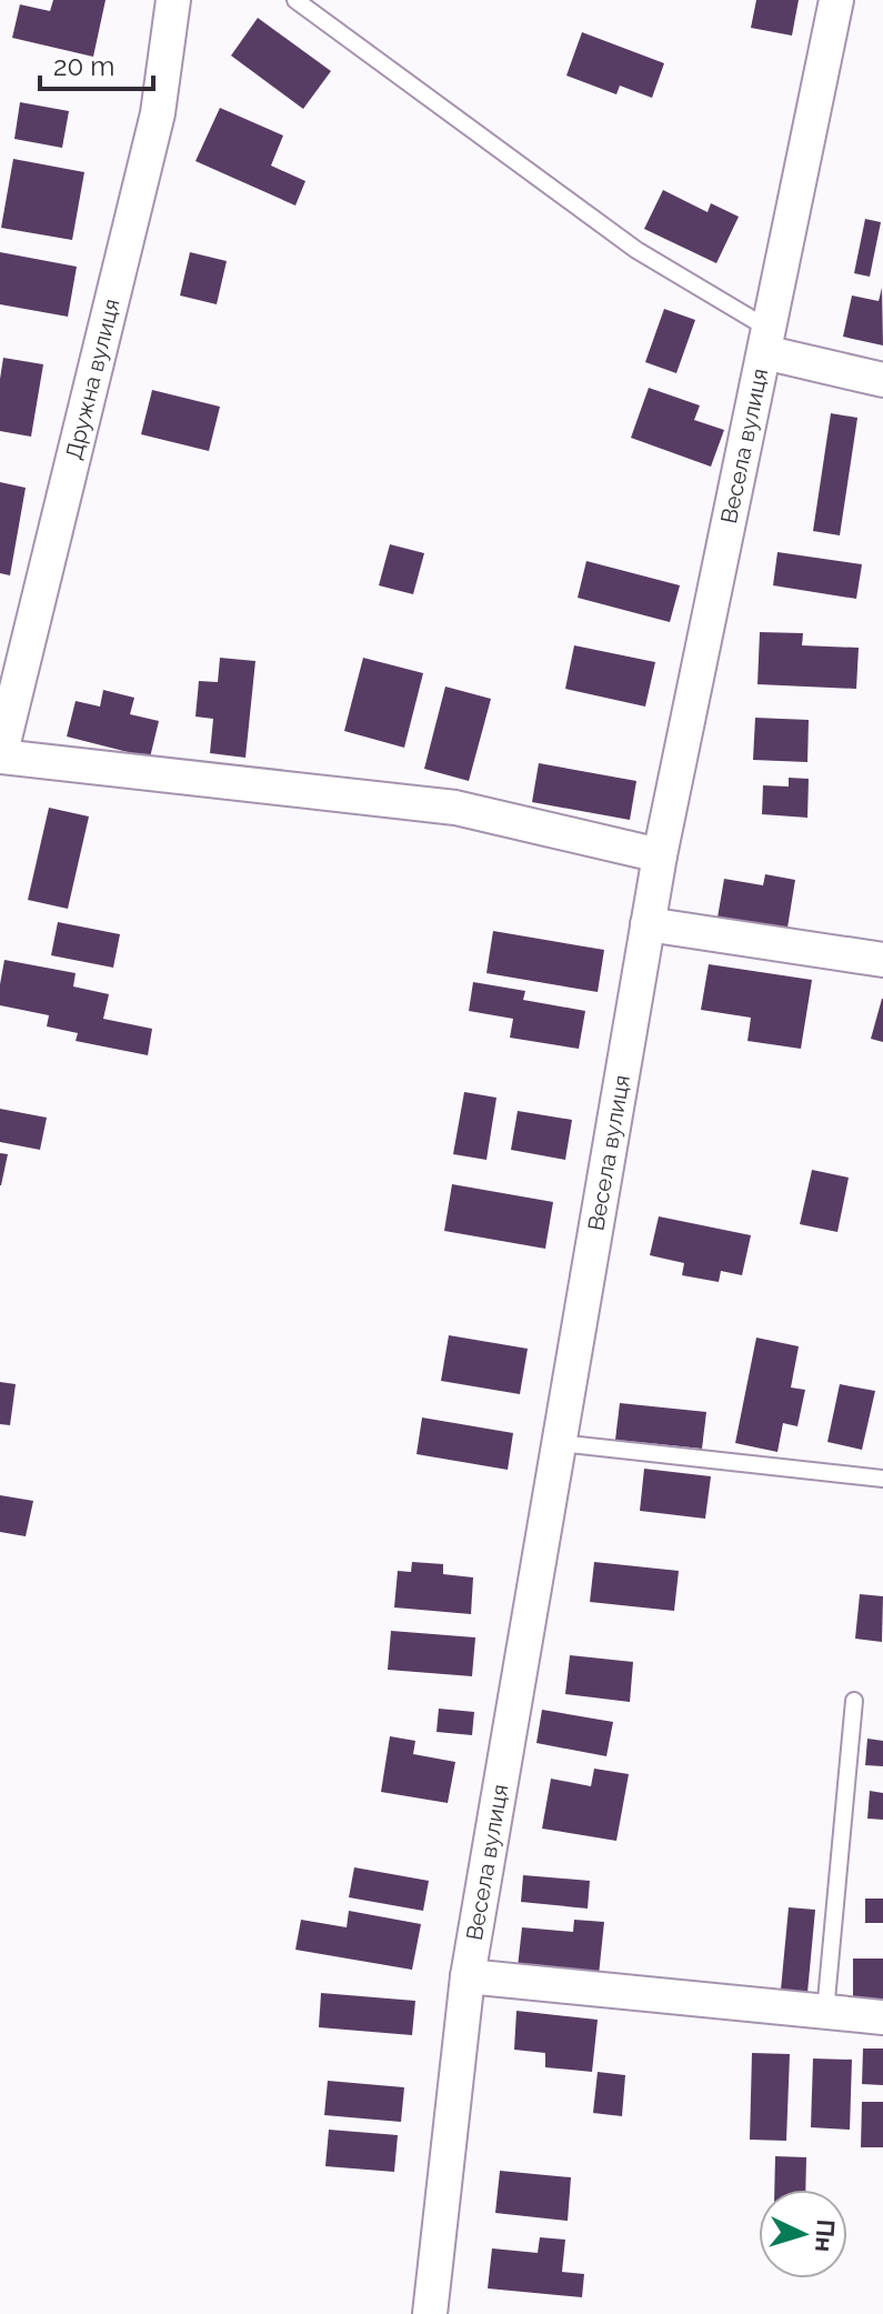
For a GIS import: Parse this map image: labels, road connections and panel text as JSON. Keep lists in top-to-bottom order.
{
  "streets": {
    "street": ["Дружна вулиця", "Весела вулиця"]
  },
  "scale_bar": "20 m",
  "north": "right"
}
